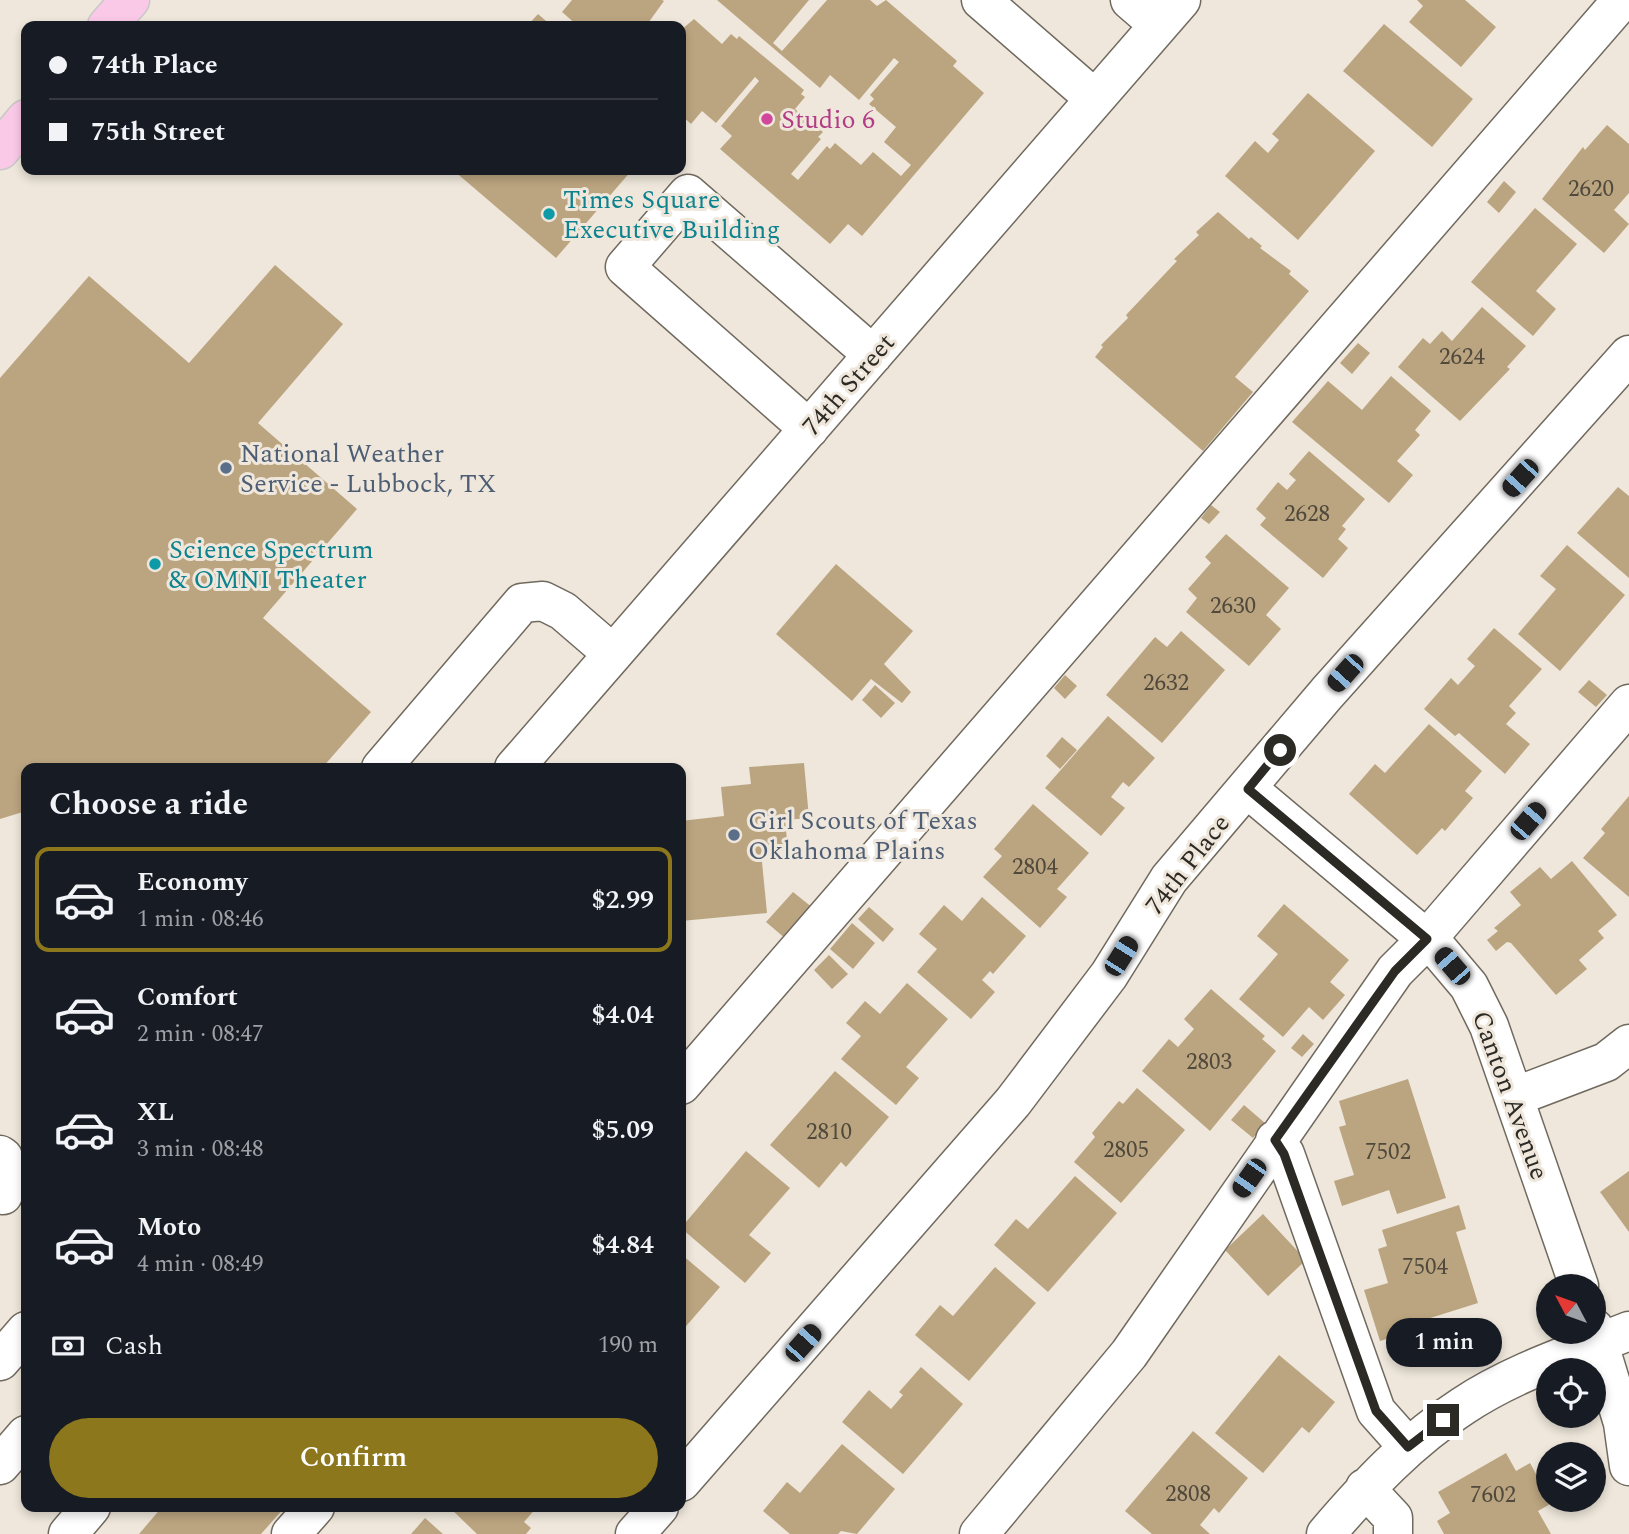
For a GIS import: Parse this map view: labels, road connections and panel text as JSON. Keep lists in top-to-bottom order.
{
  "streets": {
    "street": ["74th Street", "74th Place", "Canton Avenue"]
  },
  "crossings": [
    ["74th Place", "Canton Avenue"]
  ],
  "places": [
    "Studio 6",
    "Times Square Executive Building",
    "National Weather Service - Lubbock, TX",
    "Science Spectrum & OMNI Theater",
    "Girl Scouts of Texas Oklahoma Plains"
  ],
  "house_numbers": [
    "2620",
    "2624",
    "2628",
    "2630",
    "2632",
    "2804",
    "2803",
    "2810",
    "2805",
    "7502",
    "7504",
    "2808",
    "7602"
  ],
  "north": "top left",
  "page": {
    "banner": ["74th Place", "75th Street"],
    "heading": "Choose a ride",
    "list": [
      {
        "name": "Economy",
        "note": "1 min · 08:46",
        "value": "$2.99"
      },
      {
        "name": "Comfort",
        "note": "2 min · 08:47",
        "value": "$4.04"
      },
      {
        "name": "XL",
        "note": "3 min · 08:48",
        "value": "$5.09"
      },
      {
        "name": "Moto",
        "note": "4 min · 08:49",
        "value": "$4.84"
      }
    ],
    "pay": ["Cash", "190 m"],
    "bubble": "1 min",
    "buttons": "Confirm"
  }
}
